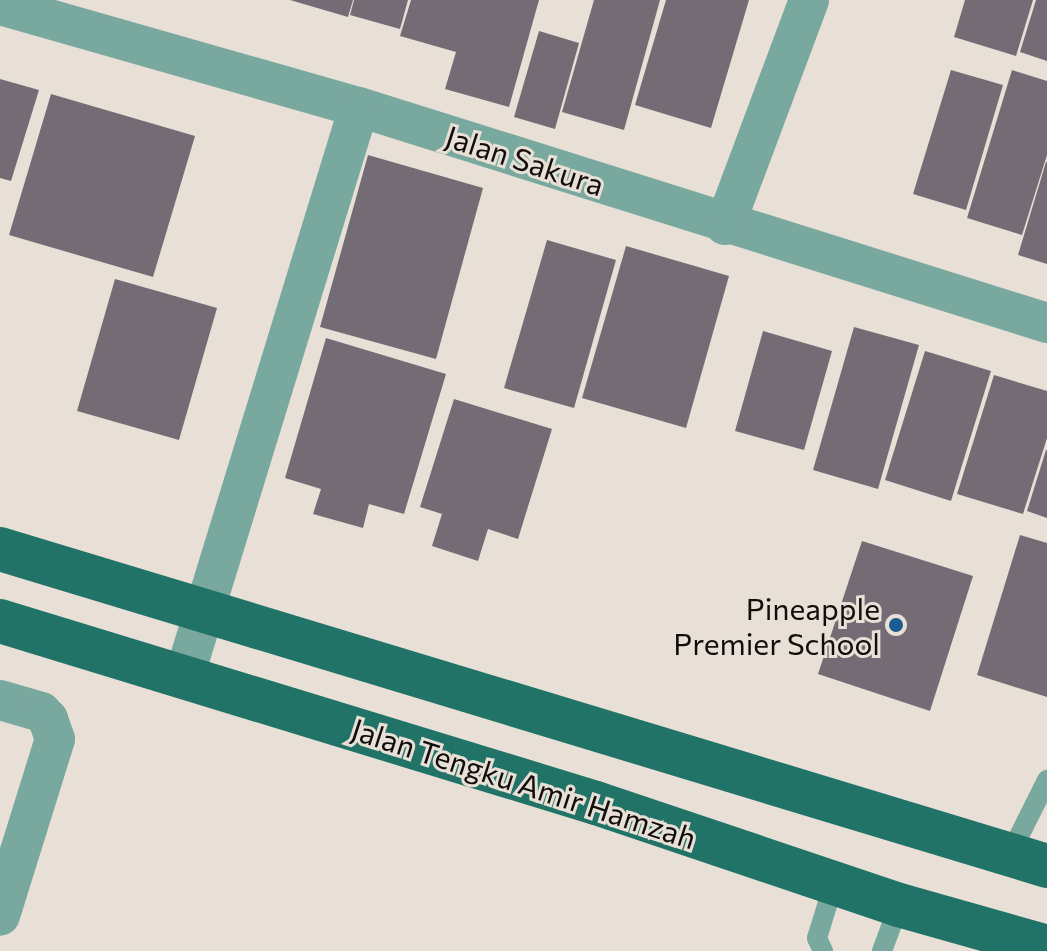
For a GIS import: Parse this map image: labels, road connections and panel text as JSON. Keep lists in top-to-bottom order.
{
  "streets": {
    "main road": ["Jalan Tengku Amir Hamzah"],
    "street": ["Jalan Sakura"]
  },
  "places": ["Pineapple Premier School"]
}
